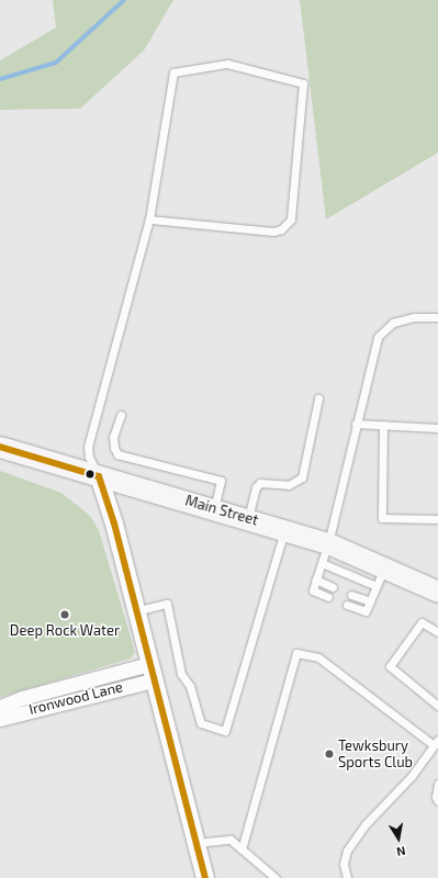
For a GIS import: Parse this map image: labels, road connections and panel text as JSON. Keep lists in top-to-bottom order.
{
  "streets": {
    "main road": ["Main Street"],
    "street": ["Ironwood Lane"]
  },
  "places": ["Deep Rock Water", "Tewksbury Sports Club"],
  "north": "bottom"
}
